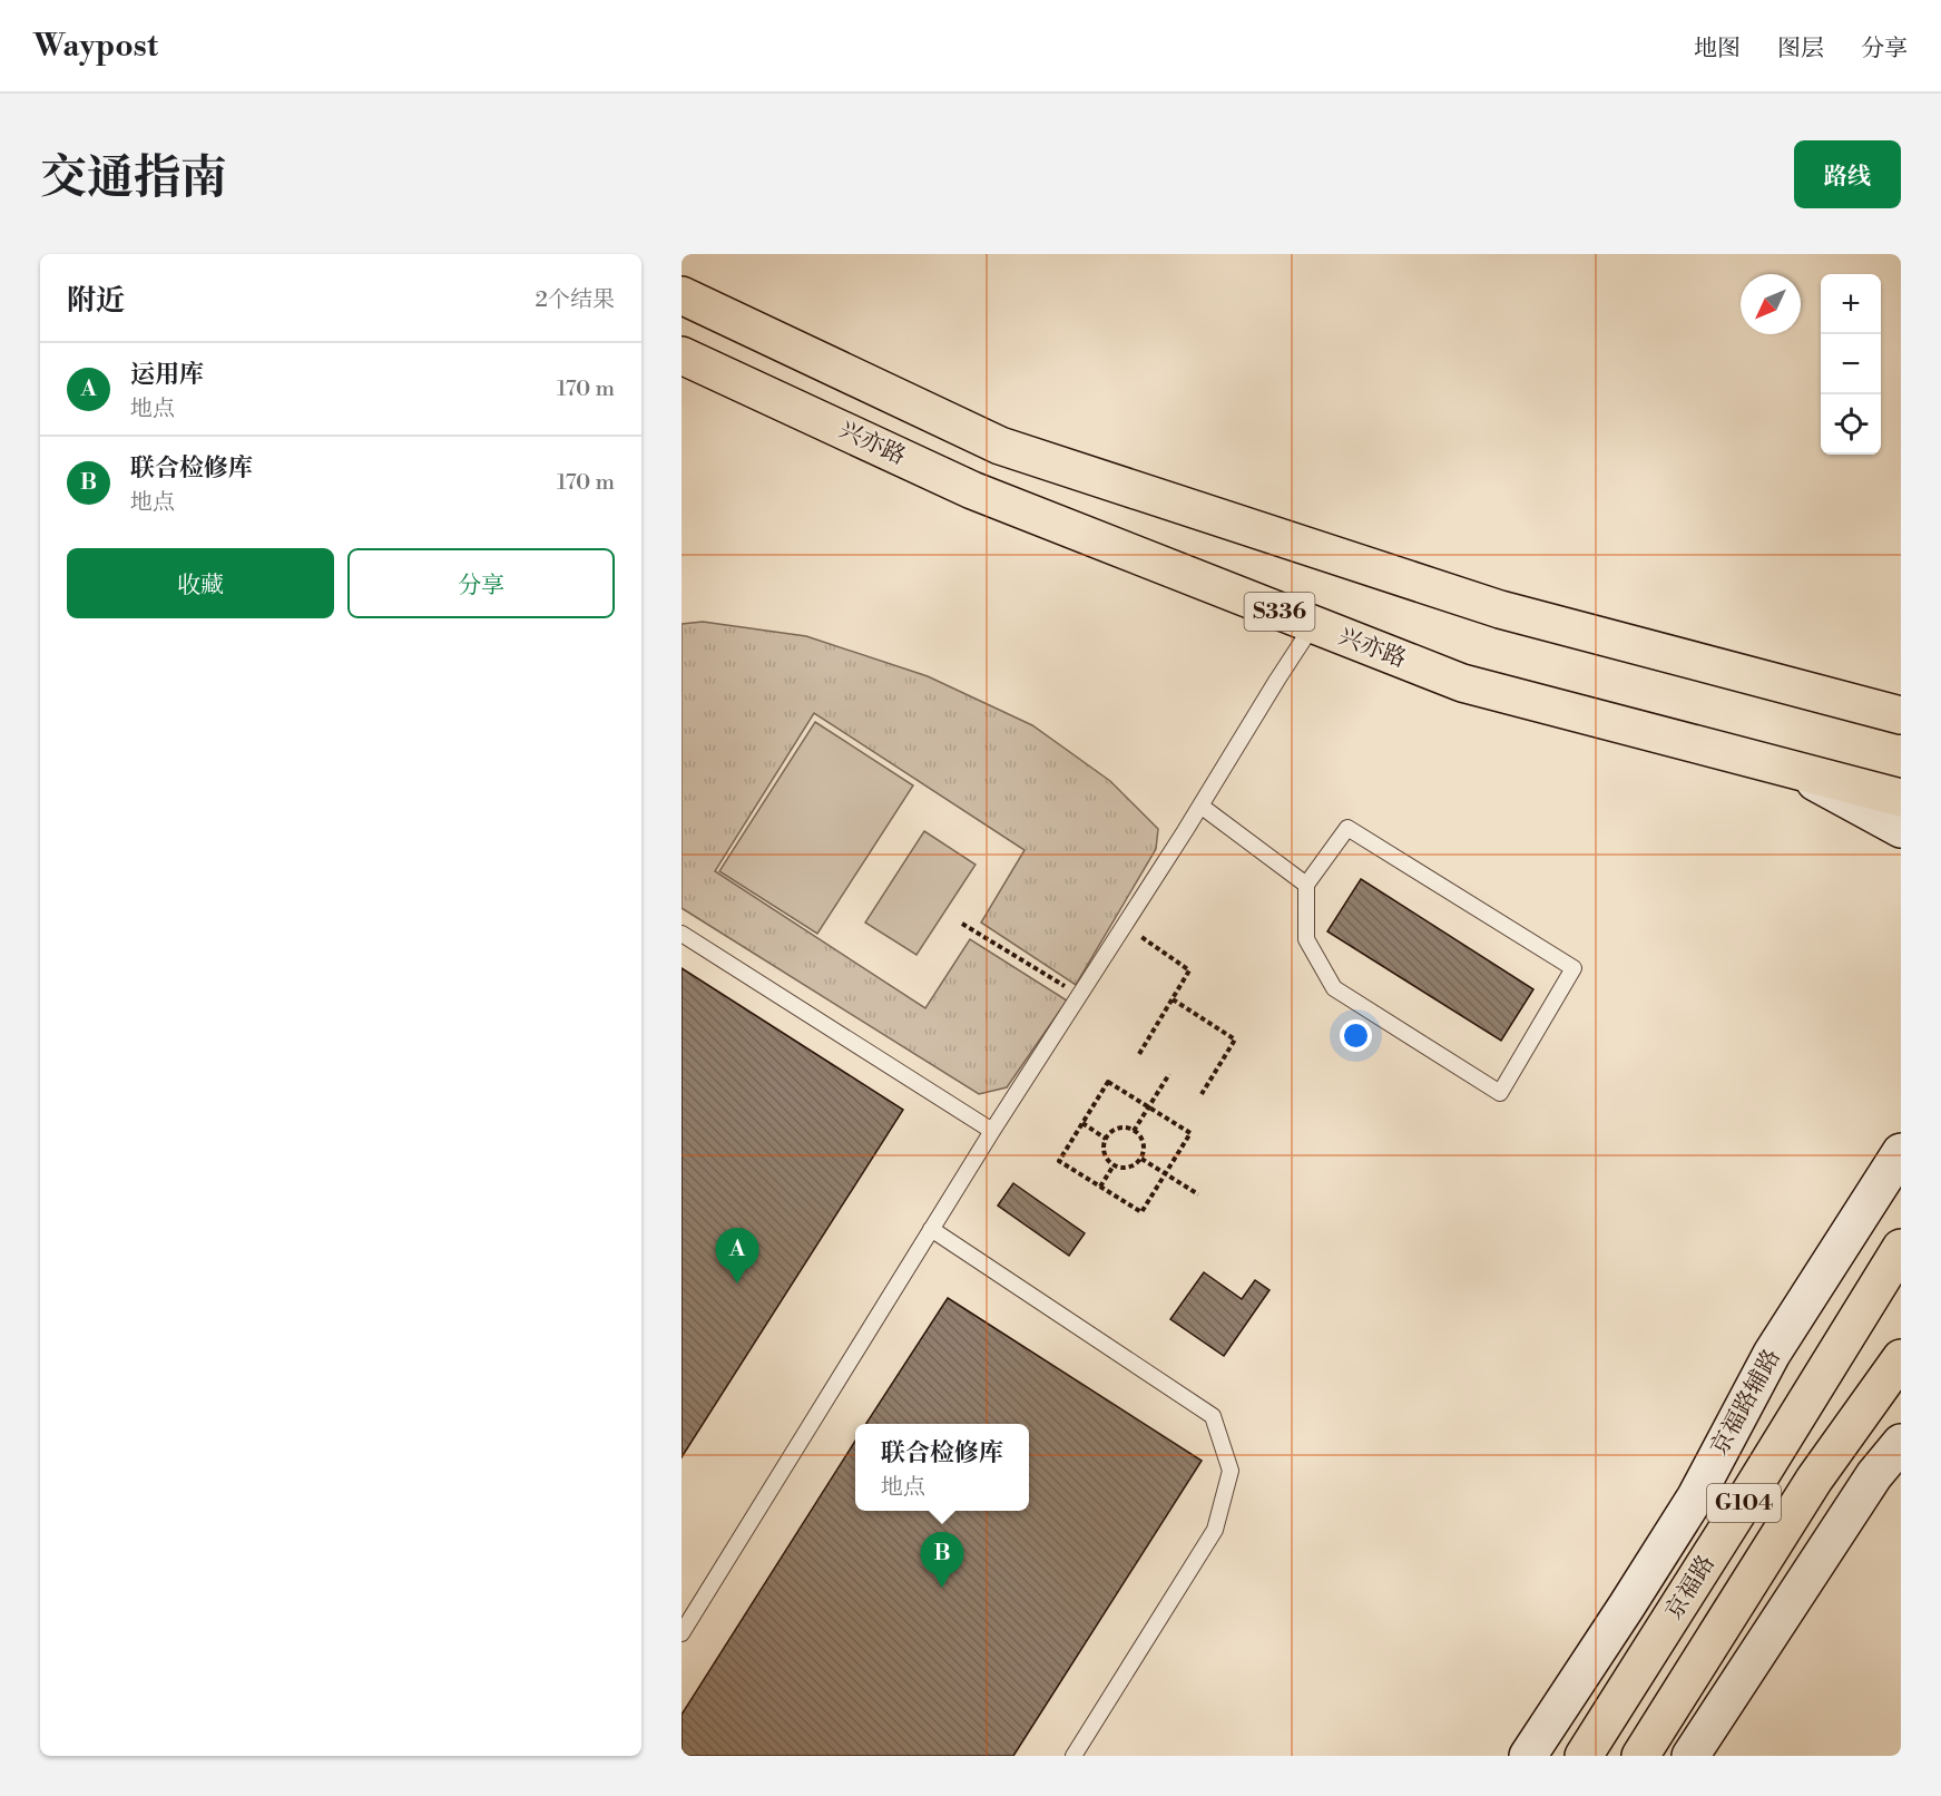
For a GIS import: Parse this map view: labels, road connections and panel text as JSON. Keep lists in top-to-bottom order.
{
  "streets": {
    "main road": [
      "兴亦路",
      "S336",
      "G104",
      "京福路"
    ],
    "street": ["京福路辅路"]
  },
  "north": "bottom left",
  "page": {
    "header": "Waypost",
    "nav": ["地图", "图层", "分享"],
    "title": "交通指南",
    "buttons": [
      "路线",
      ["收藏", "分享"]
    ],
    "heading": ["附近", "2个结果"],
    "map_buttons": ["+", "−"],
    "list": [
      {
        "mark": "A",
        "name": "运用库",
        "note": "地点",
        "value": "170 m"
      },
      {
        "mark": "B",
        "name": "联合检修库",
        "note": "地点",
        "value": "170 m"
      }
    ],
    "pins": ["A", "B"],
    "popup": ["联合检修库", "地点"]
  }
}
